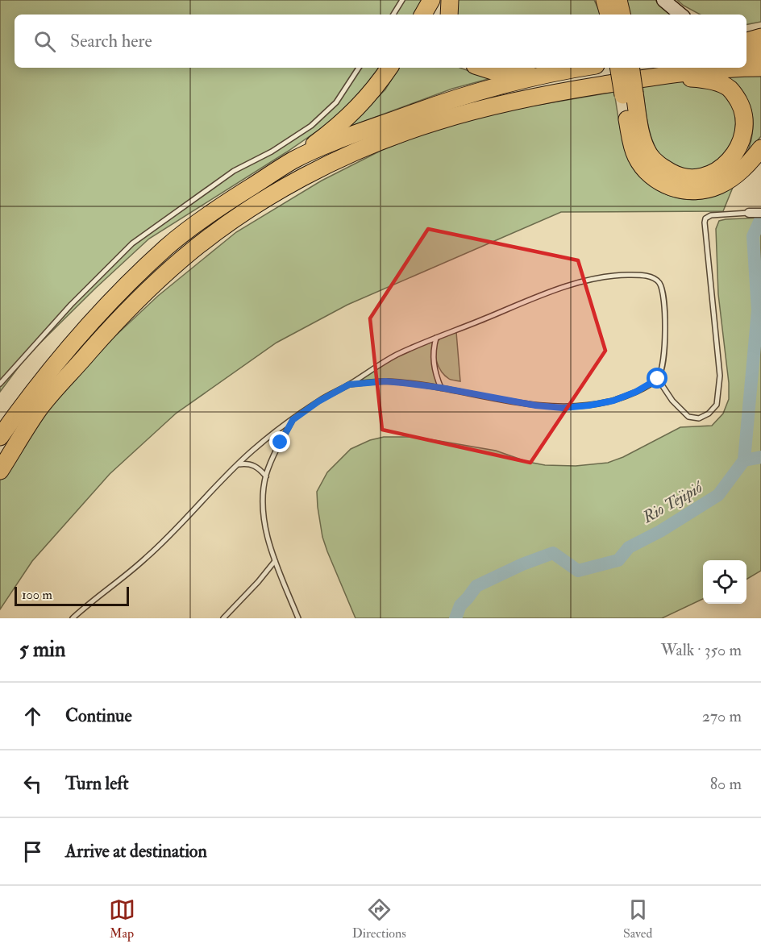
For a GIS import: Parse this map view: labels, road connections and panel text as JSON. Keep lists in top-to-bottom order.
{
  "water": ["Rio Tejipió"],
  "scale_bar": "100 m",
  "page": {
    "search": "Search here",
    "scale": "100 m",
    "heading": ["5 min", "Walk · 350 m"],
    "list": [
      ["Continue", "270 m"],
      ["Turn left", "80 m"],
      "Arrive at destination"
    ],
    "nav": ["Map", "Directions", "Saved"]
  }
}
